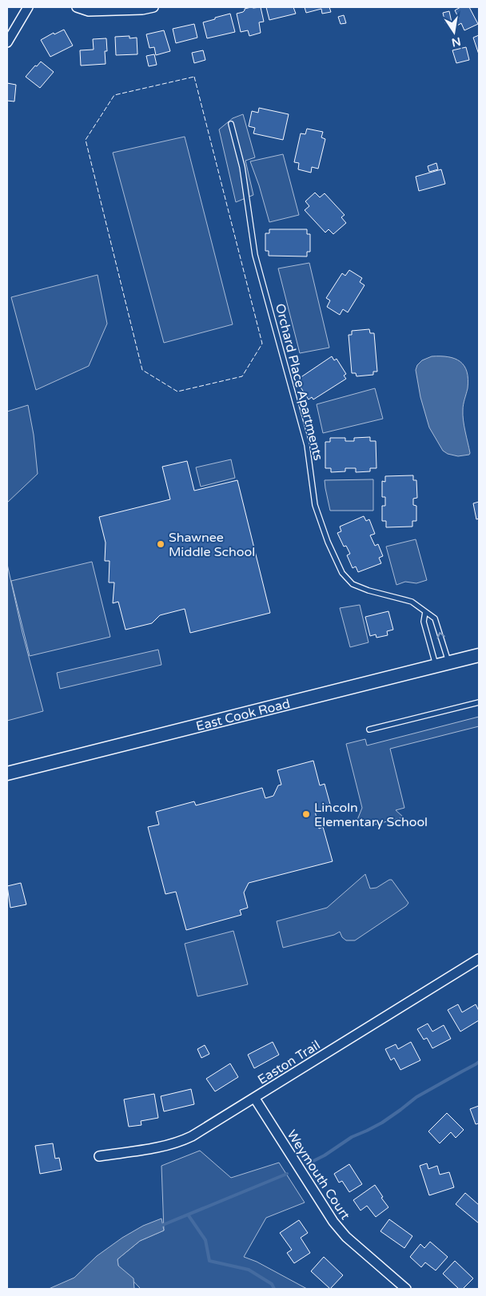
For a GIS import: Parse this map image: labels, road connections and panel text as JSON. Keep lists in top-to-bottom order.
{
  "streets": {
    "main road": ["East Cook Road"],
    "street": ["Easton Trail", "Weymouth Court"],
    "lane": ["Orchard Place Apartments"]
  },
  "crossings": [
    ["Orchard Place Apartments", "East Cook Road"],
    ["Easton Trail", "Weymouth Court"]
  ],
  "places": ["Shawnee Middle School", "Lincoln Elementary School"],
  "north": "bottom"
}
